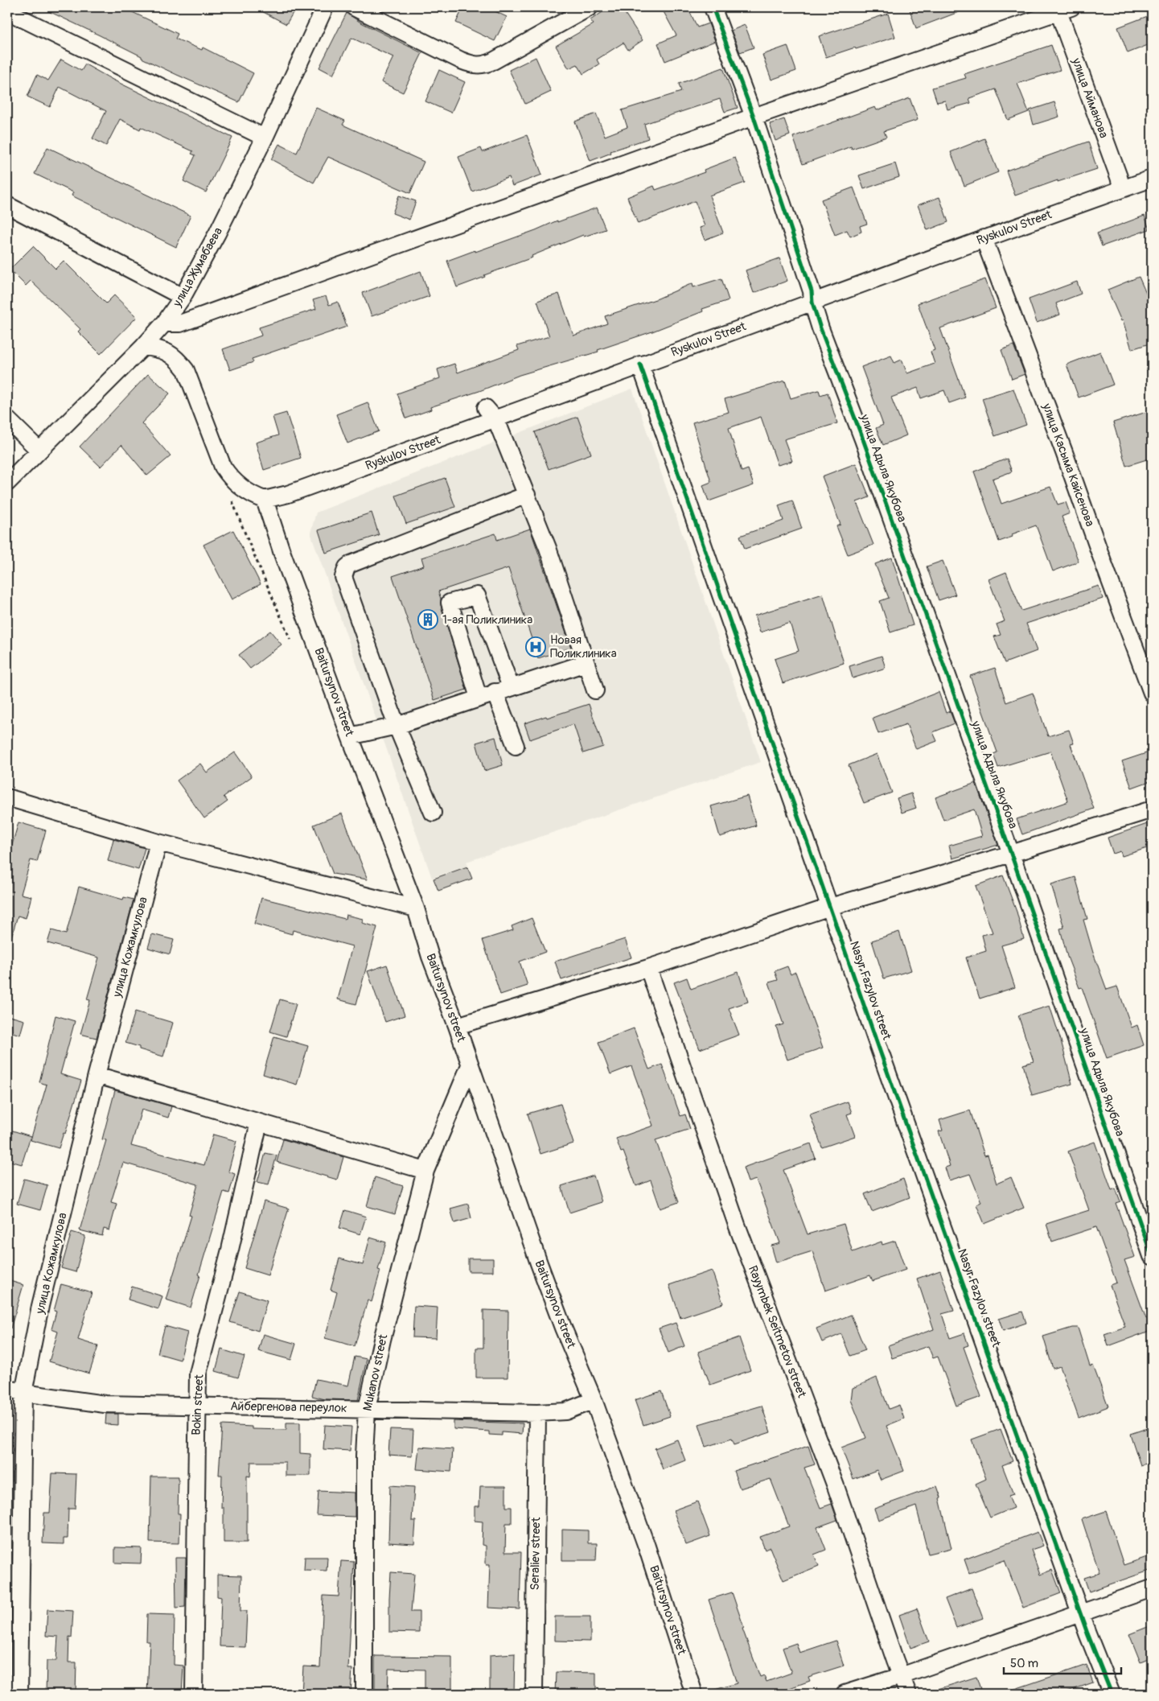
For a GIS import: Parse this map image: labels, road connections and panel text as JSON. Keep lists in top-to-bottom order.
{
  "streets": {
    "street": [
      "улица Айманова",
      "Ryskulov Street",
      "улица Жумабаева",
      "улица Касыма Кайсенова",
      "улица Адыла Якубова",
      "Baitursynov street",
      "улица Кожамкулова",
      "Nasyr Fazylov street",
      "Rayymbek Seitmetov street",
      "Mukanov street",
      "Bokin street",
      "Айбергенова переулок",
      "Seraliev street"
    ]
  },
  "crossings": [
    ["улица Айманова", "Ryskulov Street"],
    ["Ryskulov Street", "улица Касыма Кайсенова"],
    ["Ryskulov Street", "улица Адыла Якубова"],
    ["Ryskulov Street", "Baitursynov street"],
    ["Ryskulov Street", "Nasyr Fazylov street"],
    ["Baitursynov street", "Mukanov street"],
    ["Baitursynov street", "Айбергенова переулок"],
    ["улица Кожамкулова", "Айбергенова переулок"],
    ["Mukanov street", "Айбергенова переулок"],
    ["Bokin street", "Айбергенова переулок"],
    ["Айбергенова переулок", "Seraliev street"]
  ],
  "places": {
    "building": ["1-ая Поликлиника"],
    "hospital": ["Новая Поликлиника"]
  },
  "scale_bar": "50 m"
}
